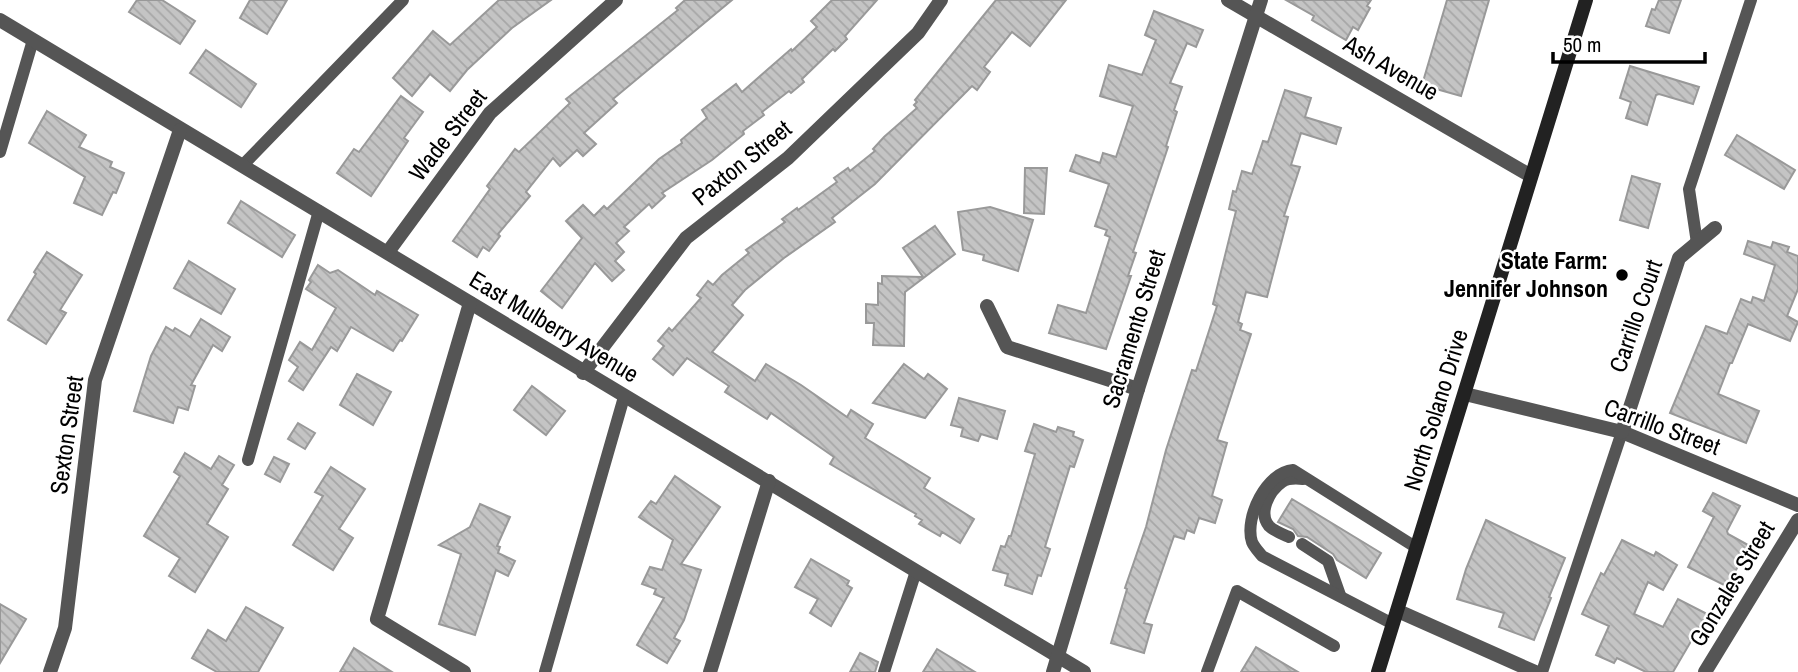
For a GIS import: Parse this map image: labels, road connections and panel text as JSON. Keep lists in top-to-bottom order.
{
  "streets": {
    "main road": ["North Solano Drive"],
    "street": [
      "Ash Avenue",
      "Wade Street",
      "Paxton Street",
      "Carrillo Court",
      "East Mulberry Avenue",
      "Sacramento Street",
      "Carrillo Street",
      "Sexton Street",
      "Gonzales Street"
    ]
  },
  "crossings": [
    ["Ash Avenue", "Sacramento Street"],
    ["Ash Avenue", "North Solano Drive"],
    ["Wade Street", "East Mulberry Avenue"],
    ["Paxton Street", "East Mulberry Avenue"],
    ["Carrillo Court", "Carrillo Street"],
    ["East Mulberry Avenue", "Sacramento Street"],
    ["East Mulberry Avenue", "Sexton Street"],
    ["North Solano Drive", "Carrillo Street"]
  ],
  "places": ["State Farm: Jennifer Johnson"],
  "scale_bar": "50 m"
}
